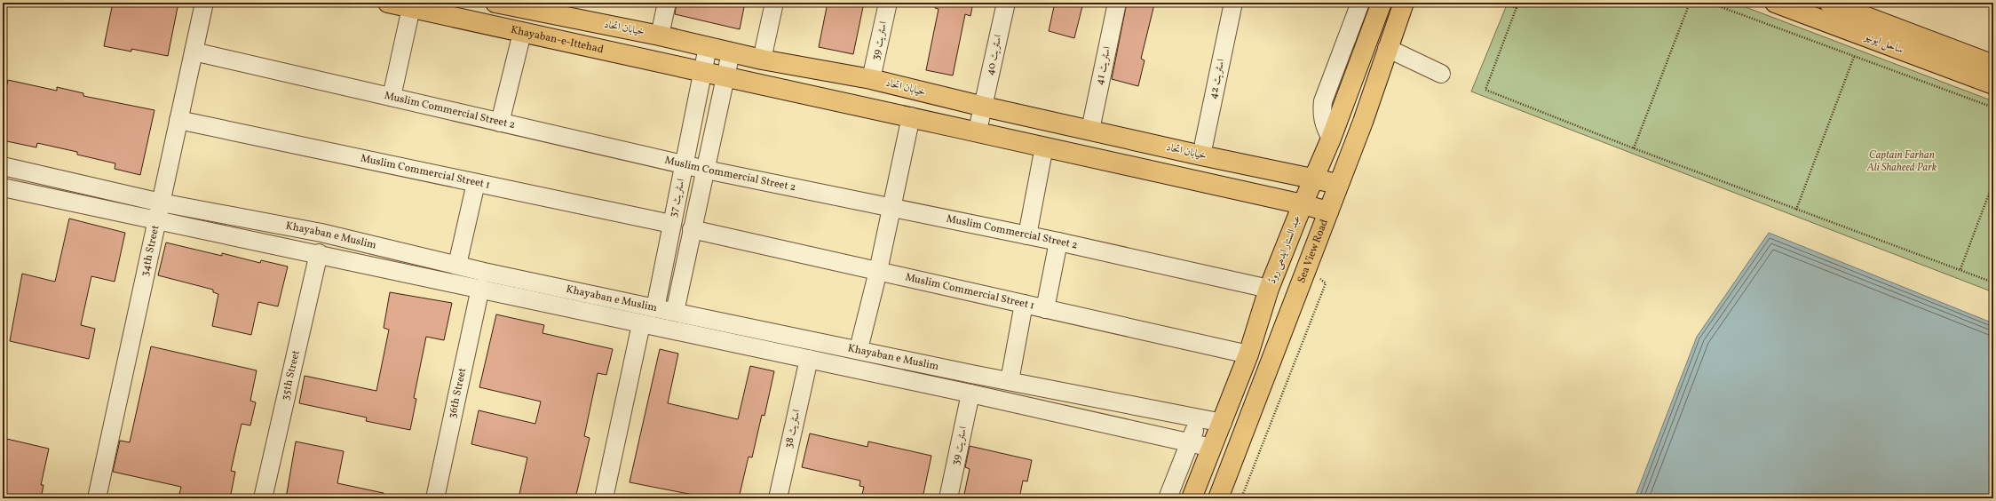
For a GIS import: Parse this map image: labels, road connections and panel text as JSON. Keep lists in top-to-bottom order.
{
  "streets": {
    "main road": [
      "خیابان اتحاد",
      "Khayaban-e-Ittehad",
      "ساحل ایونیو",
      "عبد الستار ایدھی روڈ",
      "Sea View Road"
    ],
    "street": [
      "اسٹریٹ 39",
      "اسٹریٹ 40",
      "اسٹریٹ 41",
      "اسٹریٹ 42",
      "Muslim Commercial Street 2",
      "Muslim Commercial Street 1",
      "اسٹریٹ 37",
      "Khayaban e Muslim",
      "34th Street",
      "35th Street",
      "36th Street",
      "اسٹریٹ 38"
    ]
  },
  "crossings": [
    ["خیابان اتحاد", "اسٹریٹ 39"],
    ["خیابان اتحاد", "اسٹریٹ 40"],
    ["خیابان اتحاد", "اسٹریٹ 41"],
    ["خیابان اتحاد", "اسٹریٹ 42"],
    ["خیابان اتحاد", "اسٹریٹ 37"],
    ["خیابان اتحاد", "عبد الستار ایدھی روڈ"],
    ["خیابان اتحاد", "Sea View Road"],
    ["Khayaban-e-Ittehad", "اسٹریٹ 37"],
    ["اسٹریٹ 39", "Khayaban e Muslim"],
    ["Muslim Commercial Street 2", "اسٹریٹ 37"],
    ["Muslim Commercial Street 2", "عبد الستار ایدھی روڈ"],
    ["Muslim Commercial Street 2", "34th Street"],
    ["Muslim Commercial Street 1", "اسٹریٹ 37"],
    ["Muslim Commercial Street 1", "عبد الستار ایدھی روڈ"],
    ["Muslim Commercial Street 1", "34th Street"],
    ["اسٹریٹ 37", "Khayaban e Muslim"],
    ["Khayaban e Muslim", "عبد الستار ایدھی روڈ"],
    ["Khayaban e Muslim", "34th Street"],
    ["Khayaban e Muslim", "35th Street"],
    ["Khayaban e Muslim", "36th Street"],
    ["Khayaban e Muslim", "اسٹریٹ 38"]
  ],
  "parks": ["Captain Farhan Ali Shaheed Park"]
}
